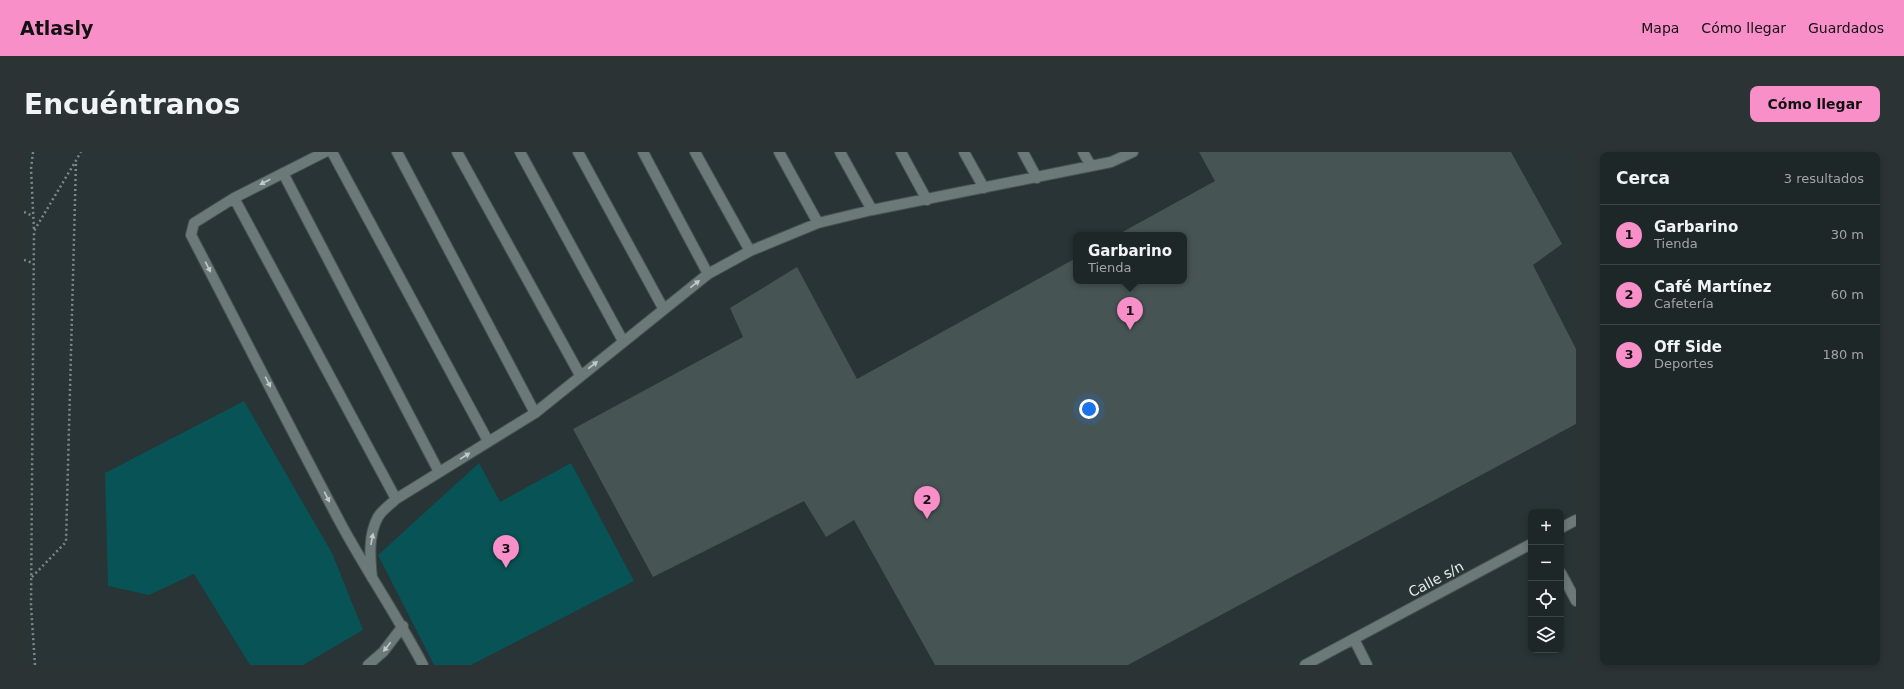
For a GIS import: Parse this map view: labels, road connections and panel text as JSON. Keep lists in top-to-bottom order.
{
  "streets": {
    "street": ["Calle s/n"]
  },
  "page": {
    "header": "Atlasly",
    "nav": ["Mapa", "Cómo llegar", "Guardados"],
    "buttons": "Cómo llegar",
    "title": "Encuéntranos",
    "heading": ["Cerca", "3 resultados"],
    "list": [
      {
        "mark": "1",
        "name": "Garbarino",
        "note": "Tienda",
        "value": "30 m"
      },
      {
        "mark": "2",
        "name": "Café Martínez",
        "note": "Cafetería",
        "value": "60 m"
      },
      {
        "mark": "3",
        "name": "Off Side",
        "note": "Deportes",
        "value": "180 m"
      }
    ],
    "popup": ["Garbarino", "Tienda"],
    "pins": ["1", "2", "3"],
    "map_buttons": ["+", "−"]
  }
}
